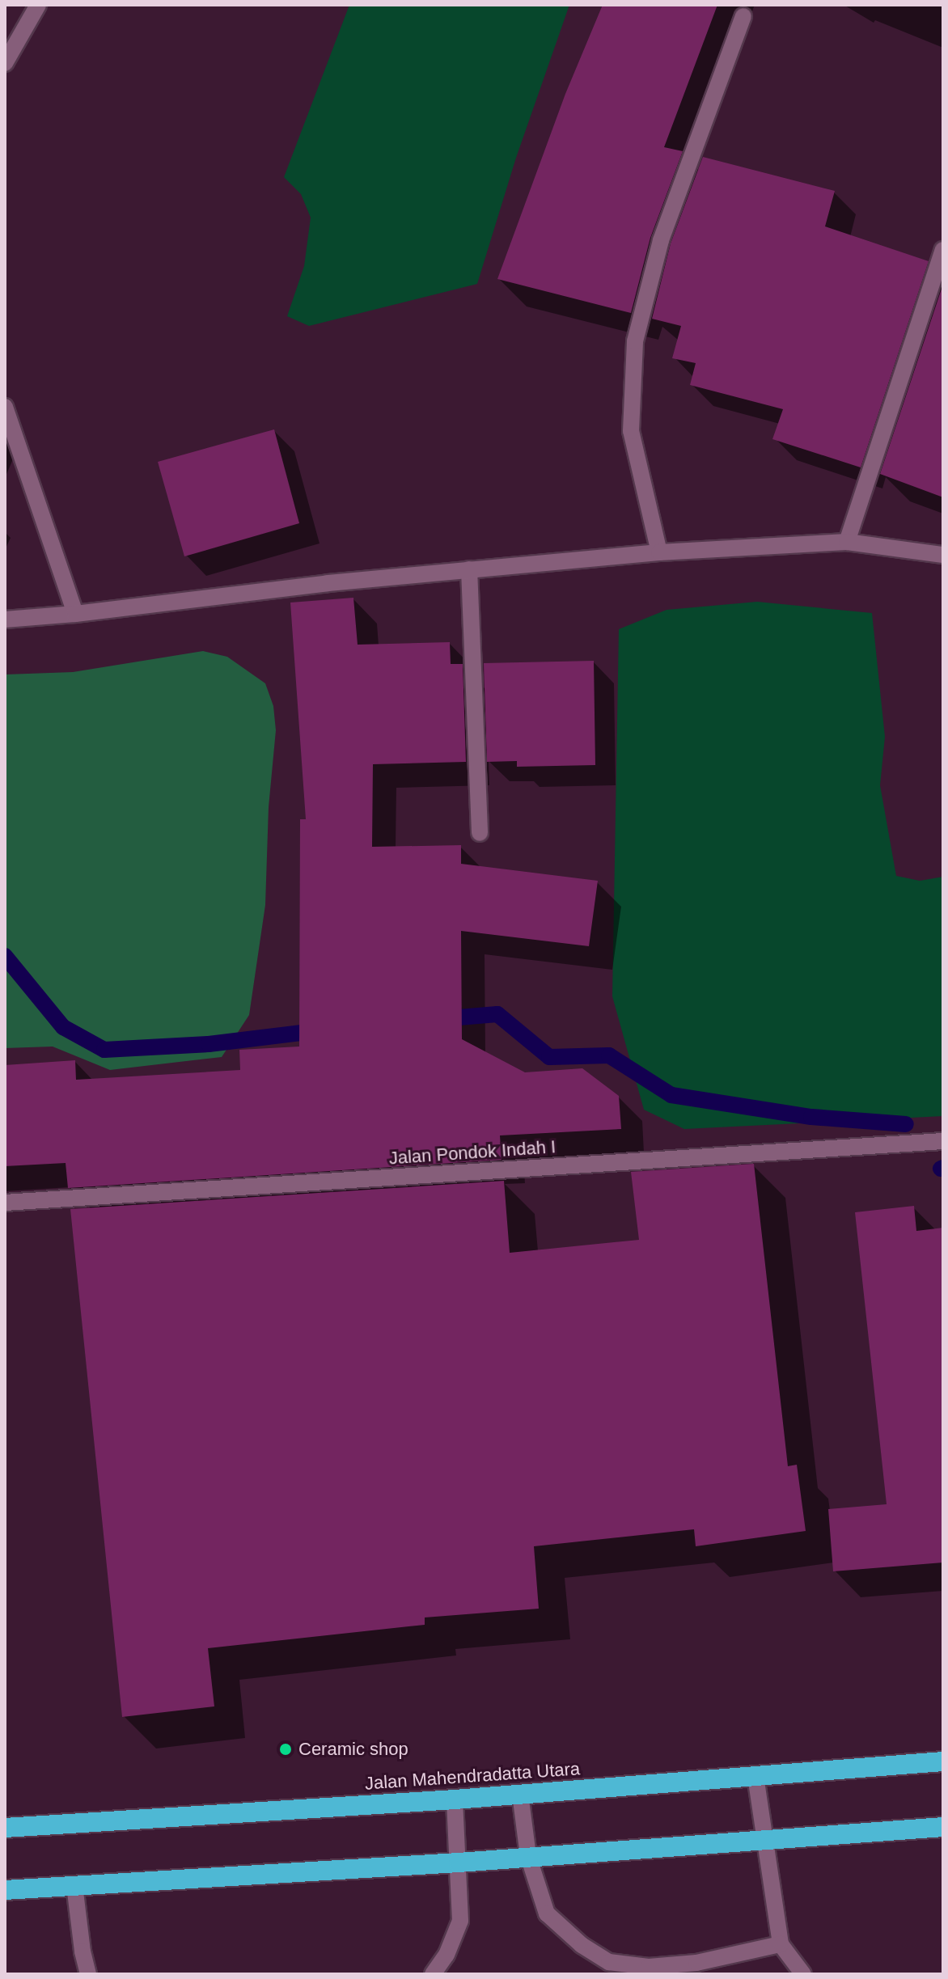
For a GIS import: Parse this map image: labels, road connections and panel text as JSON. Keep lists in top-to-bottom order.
{
  "streets": {
    "highway": ["Jalan Mahendradatta Utara"],
    "street": ["Jalan Pondok Indah I"]
  },
  "places": ["Ceramic shop"]
}
